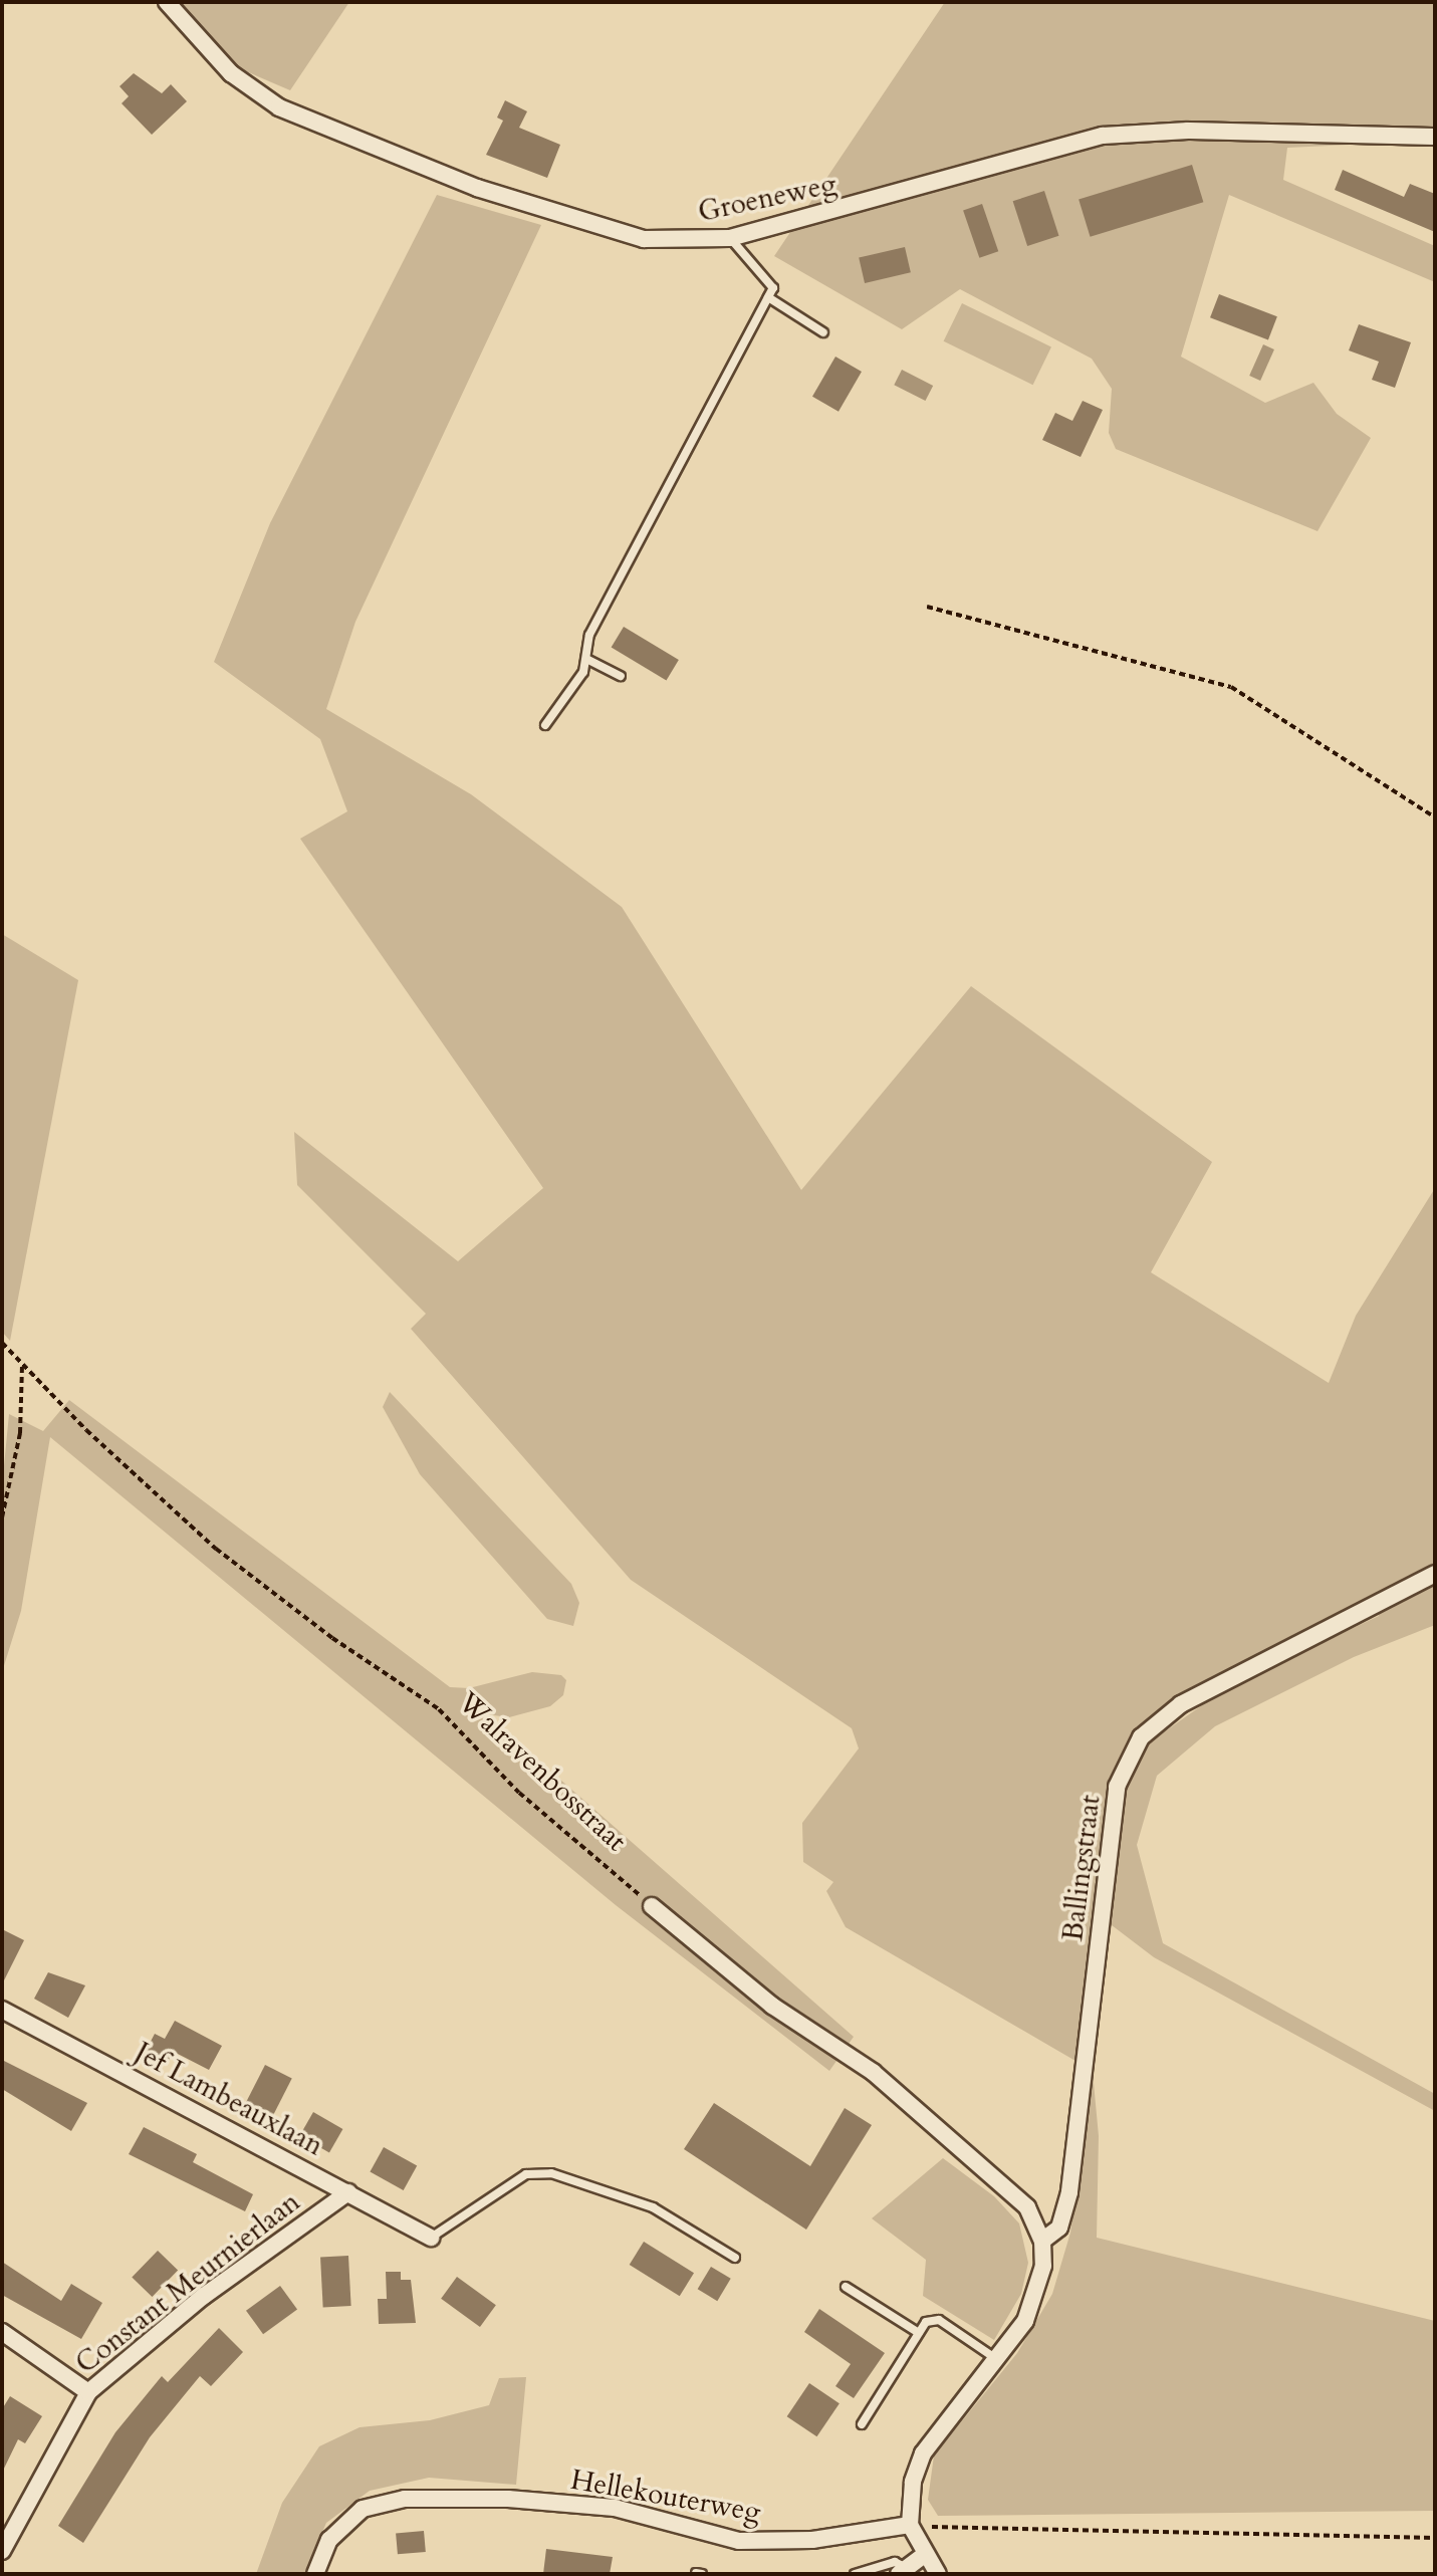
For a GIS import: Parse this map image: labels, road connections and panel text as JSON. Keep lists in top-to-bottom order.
{
  "streets": {
    "street": [
      "Groeneweg",
      "Ballingstraat",
      "Jef Lambeauxlaan",
      "Constant Meurnierlaan",
      "Hellekouterweg"
    ],
    "path": ["Walravenbosstraat"]
  },
  "crossings": [
    ["Jef Lambeauxlaan", "Constant Meurnierlaan"]
  ]
}
